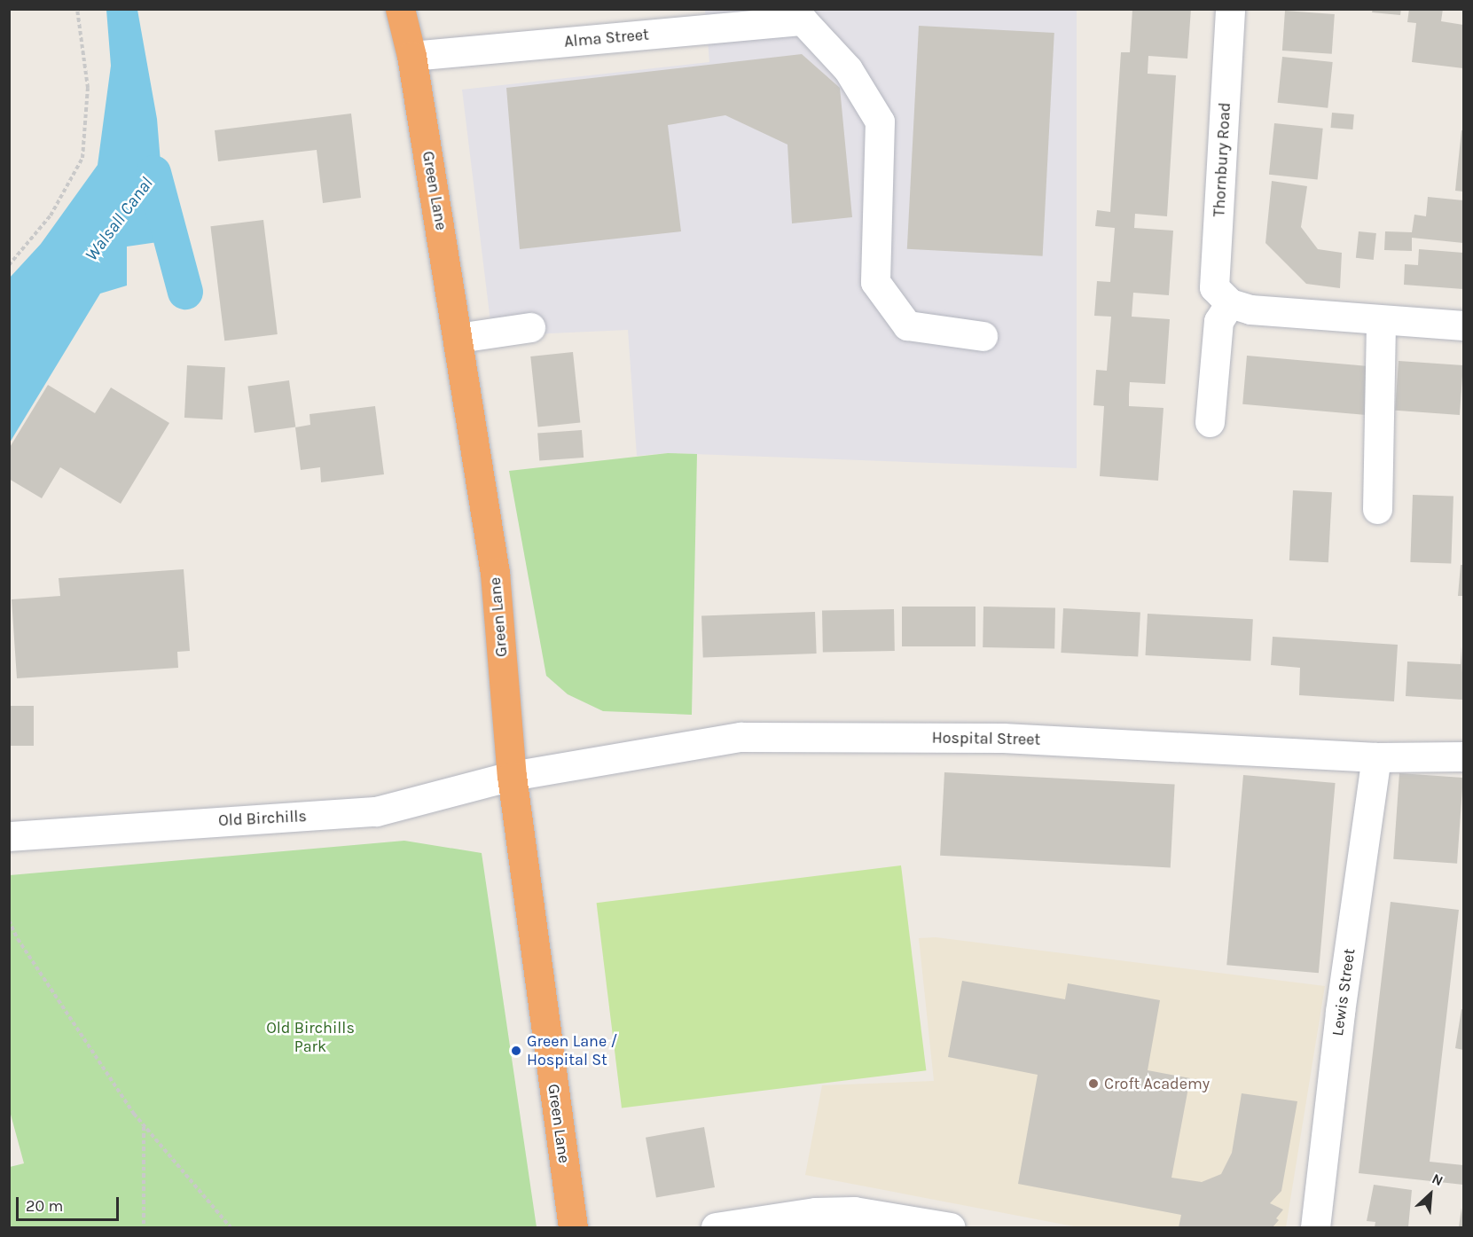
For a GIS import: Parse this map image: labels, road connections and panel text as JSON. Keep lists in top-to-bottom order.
{
  "streets": {
    "highway": ["Green Lane"],
    "street": [
      "Alma Street",
      "Thornbury Road",
      "Hospital Street",
      "Old Birchills",
      "Lewis Street"
    ]
  },
  "crossings": [
    ["Alma Street", "Green Lane"],
    ["Green Lane", "Hospital Street"],
    ["Green Lane", "Old Birchills"],
    ["Hospital Street", "Old Birchills"],
    ["Hospital Street", "Lewis Street"]
  ],
  "water": ["Walsall Canal"],
  "parks": ["Old Birchills Park"],
  "places": ["Green Lane / Hospital St", "Croft Academy"],
  "scale_bar": "20 m",
  "north": "top right"
}
